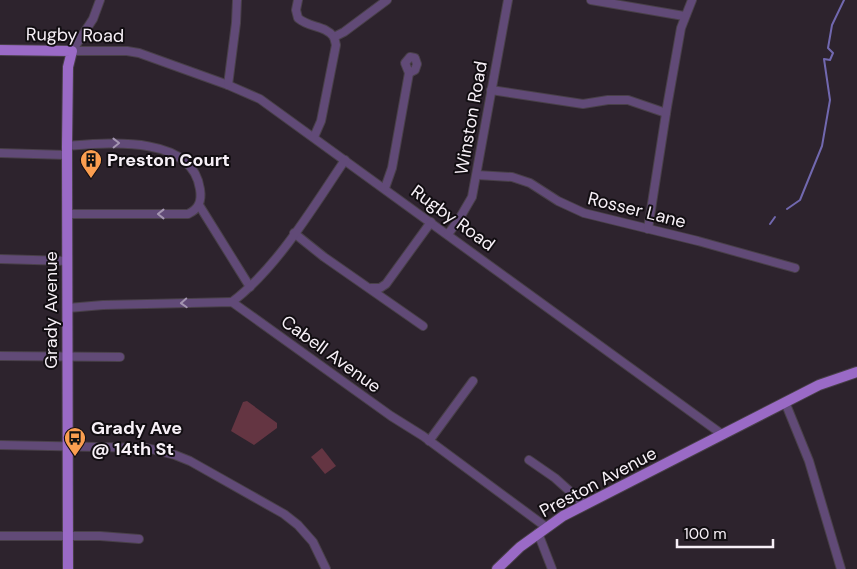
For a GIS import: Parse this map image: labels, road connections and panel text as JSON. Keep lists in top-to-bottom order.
{
  "streets": {
    "main road": ["Rugby Road", "Grady Avenue", "Preston Avenue"],
    "street": ["Winston Road", "Rosser Lane", "Cabell Avenue"]
  },
  "crossings": [
    ["Rugby Road", "Winston Road"],
    ["Rugby Road", "Grady Avenue"],
    ["Rugby Road", "Preston Avenue"],
    ["Winston Road", "Rosser Lane"],
    ["Cabell Avenue", "Preston Avenue"]
  ],
  "places": {
    "building": ["Preston Court"],
    "bus stop": ["Grady Ave @ 14th St"]
  },
  "scale_bar": "100 m"
}
